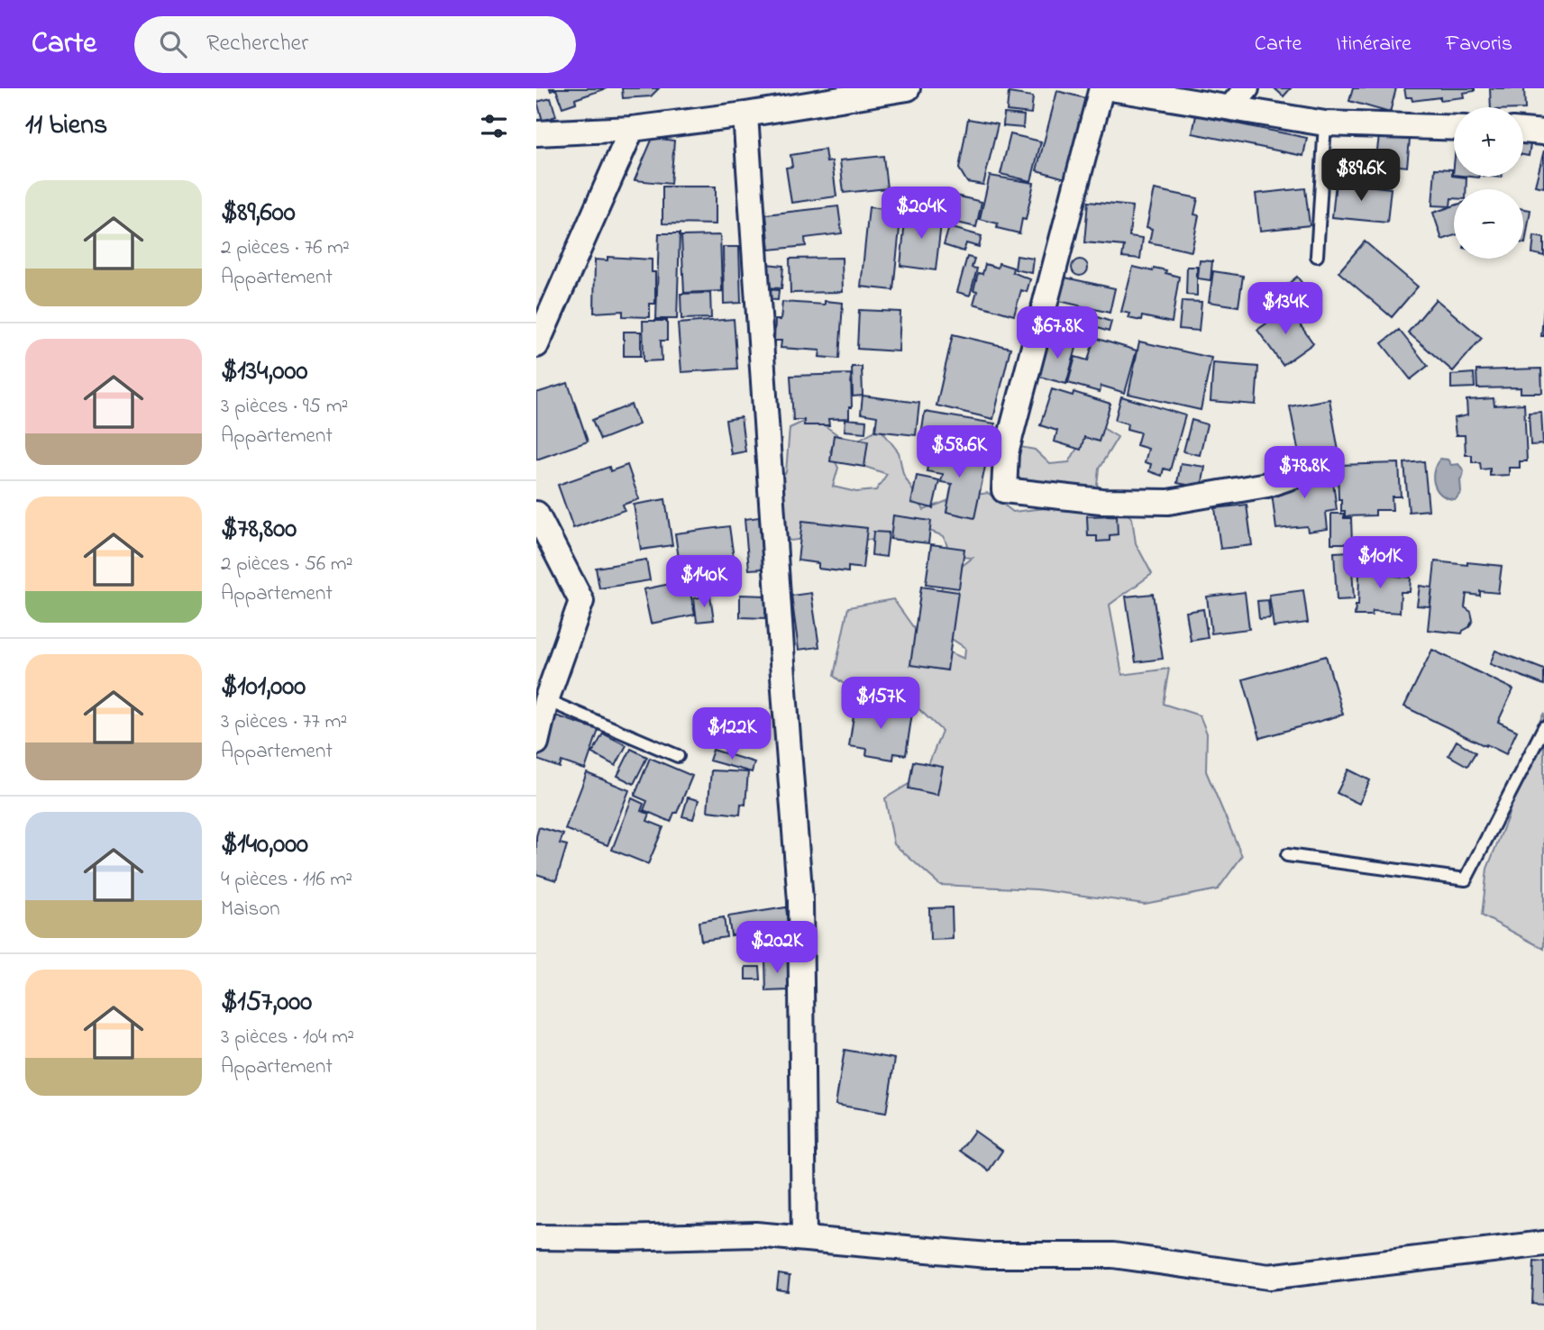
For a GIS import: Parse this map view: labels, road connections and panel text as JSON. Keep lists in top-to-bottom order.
{
  "page": {
    "header": "Carte",
    "search": "Rechercher",
    "nav": ["Carte", "Itinéraire", "Favoris"],
    "heading": "11 biens",
    "map_buttons": ["+", "−"],
    "price": [
      "$89.6K",
      "$204K",
      "$134K",
      "$67.8K",
      "$58.6K",
      "$78.8K",
      "$101K",
      "$140K",
      "$157K",
      "$122K",
      "$202K"
    ],
    "list": [
      {
        "name": "$89,600",
        "note": "2 pièces · 76 m² · Appartement"
      },
      {
        "name": "$134,000",
        "note": "3 pièces · 95 m² · Appartement"
      },
      {
        "name": "$78,800",
        "note": "2 pièces · 56 m² · Appartement"
      },
      {
        "name": "$101,000",
        "note": "3 pièces · 77 m² · Appartement"
      },
      {
        "name": "$140,000",
        "note": "4 pièces · 116 m² · Maison"
      },
      {
        "name": "$157,000",
        "note": "3 pièces · 104 m² · Appartement"
      }
    ]
  }
}
